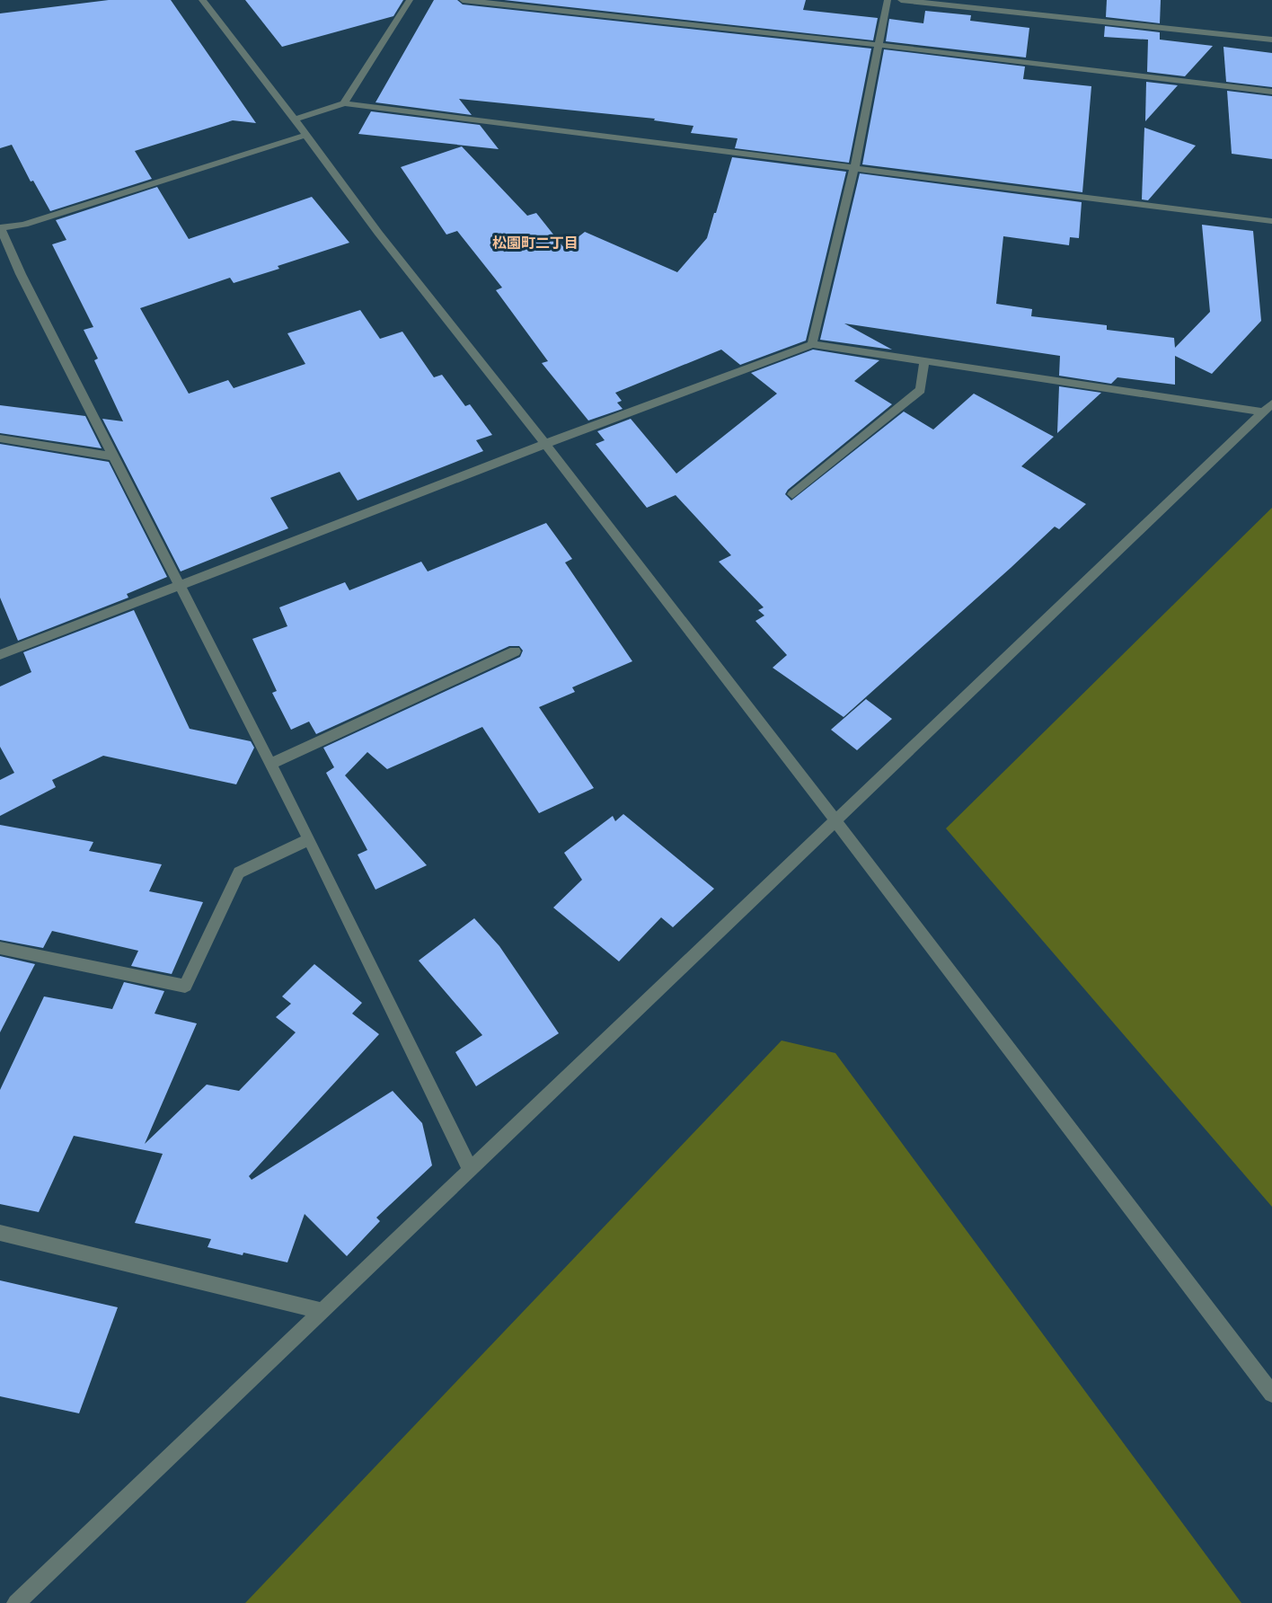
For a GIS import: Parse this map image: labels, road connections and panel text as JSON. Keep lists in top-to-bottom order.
{
  "districts": ["松園町二丁目"]
}
